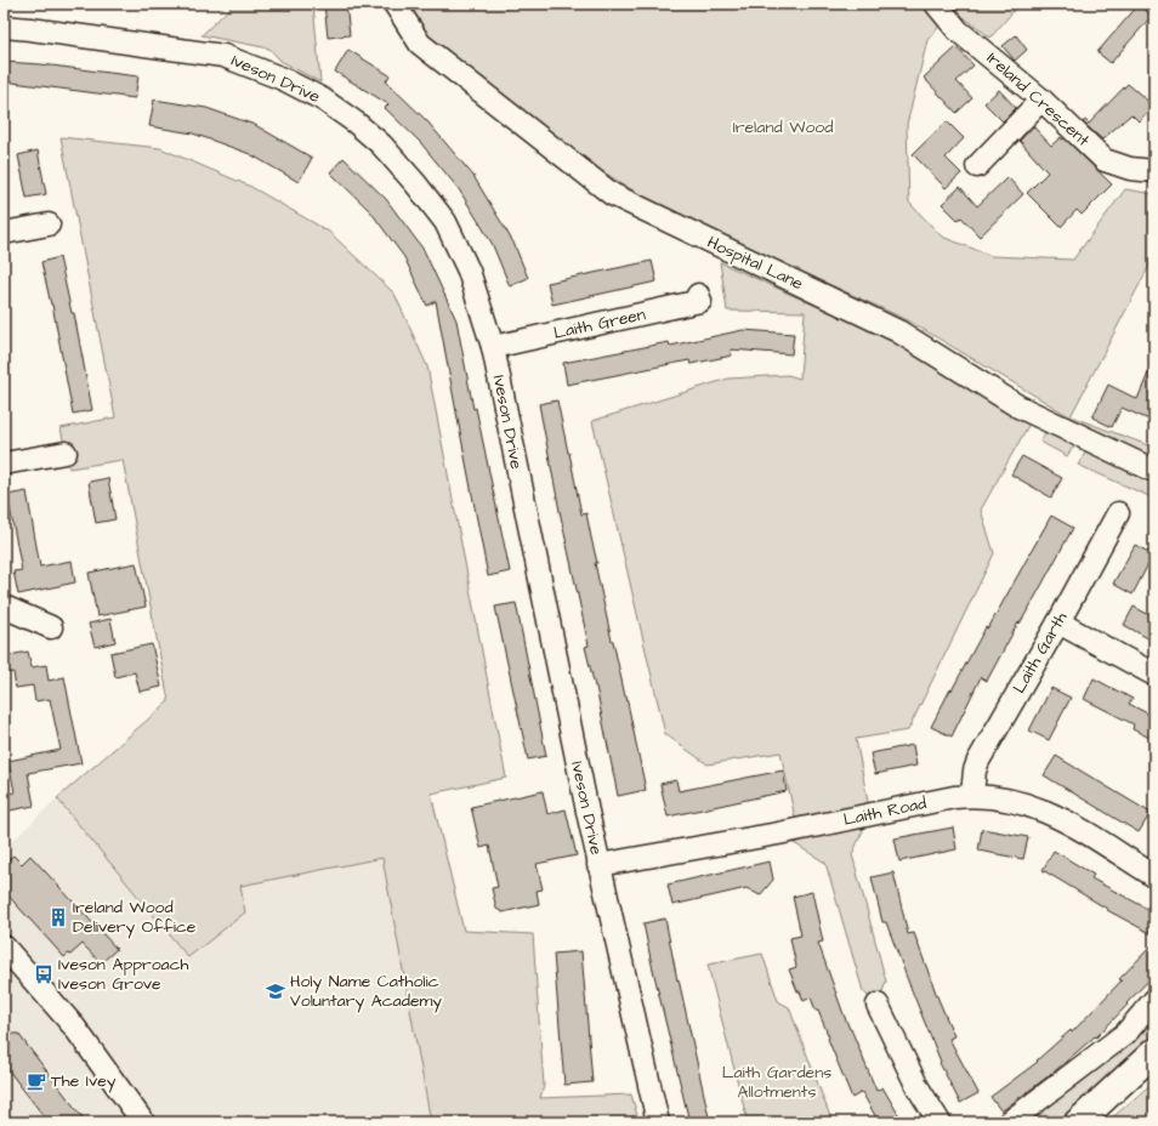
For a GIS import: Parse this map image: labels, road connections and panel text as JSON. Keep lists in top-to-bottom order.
{
  "streets": {
    "street": [
      "Iveson Drive",
      "Ireland Crescent",
      "Hospital Lane",
      "Laith Green",
      "Laith Garth",
      "Laith Road"
    ]
  },
  "crossings": [
    ["Iveson Drive", "Laith Green"],
    ["Iveson Drive", "Laith Road"],
    ["Laith Garth", "Laith Road"]
  ],
  "parks": ["Ireland Wood", "Laith Gardens Allotments"],
  "places": {
    "building": ["Ireland Wood Delivery Office"],
    "bus stop": ["Iveson Approach Iveson Grove"],
    "school or university": ["Holy Name Catholic Voluntary Academy"],
    "cafe": ["The Ivey"]
  }
}
